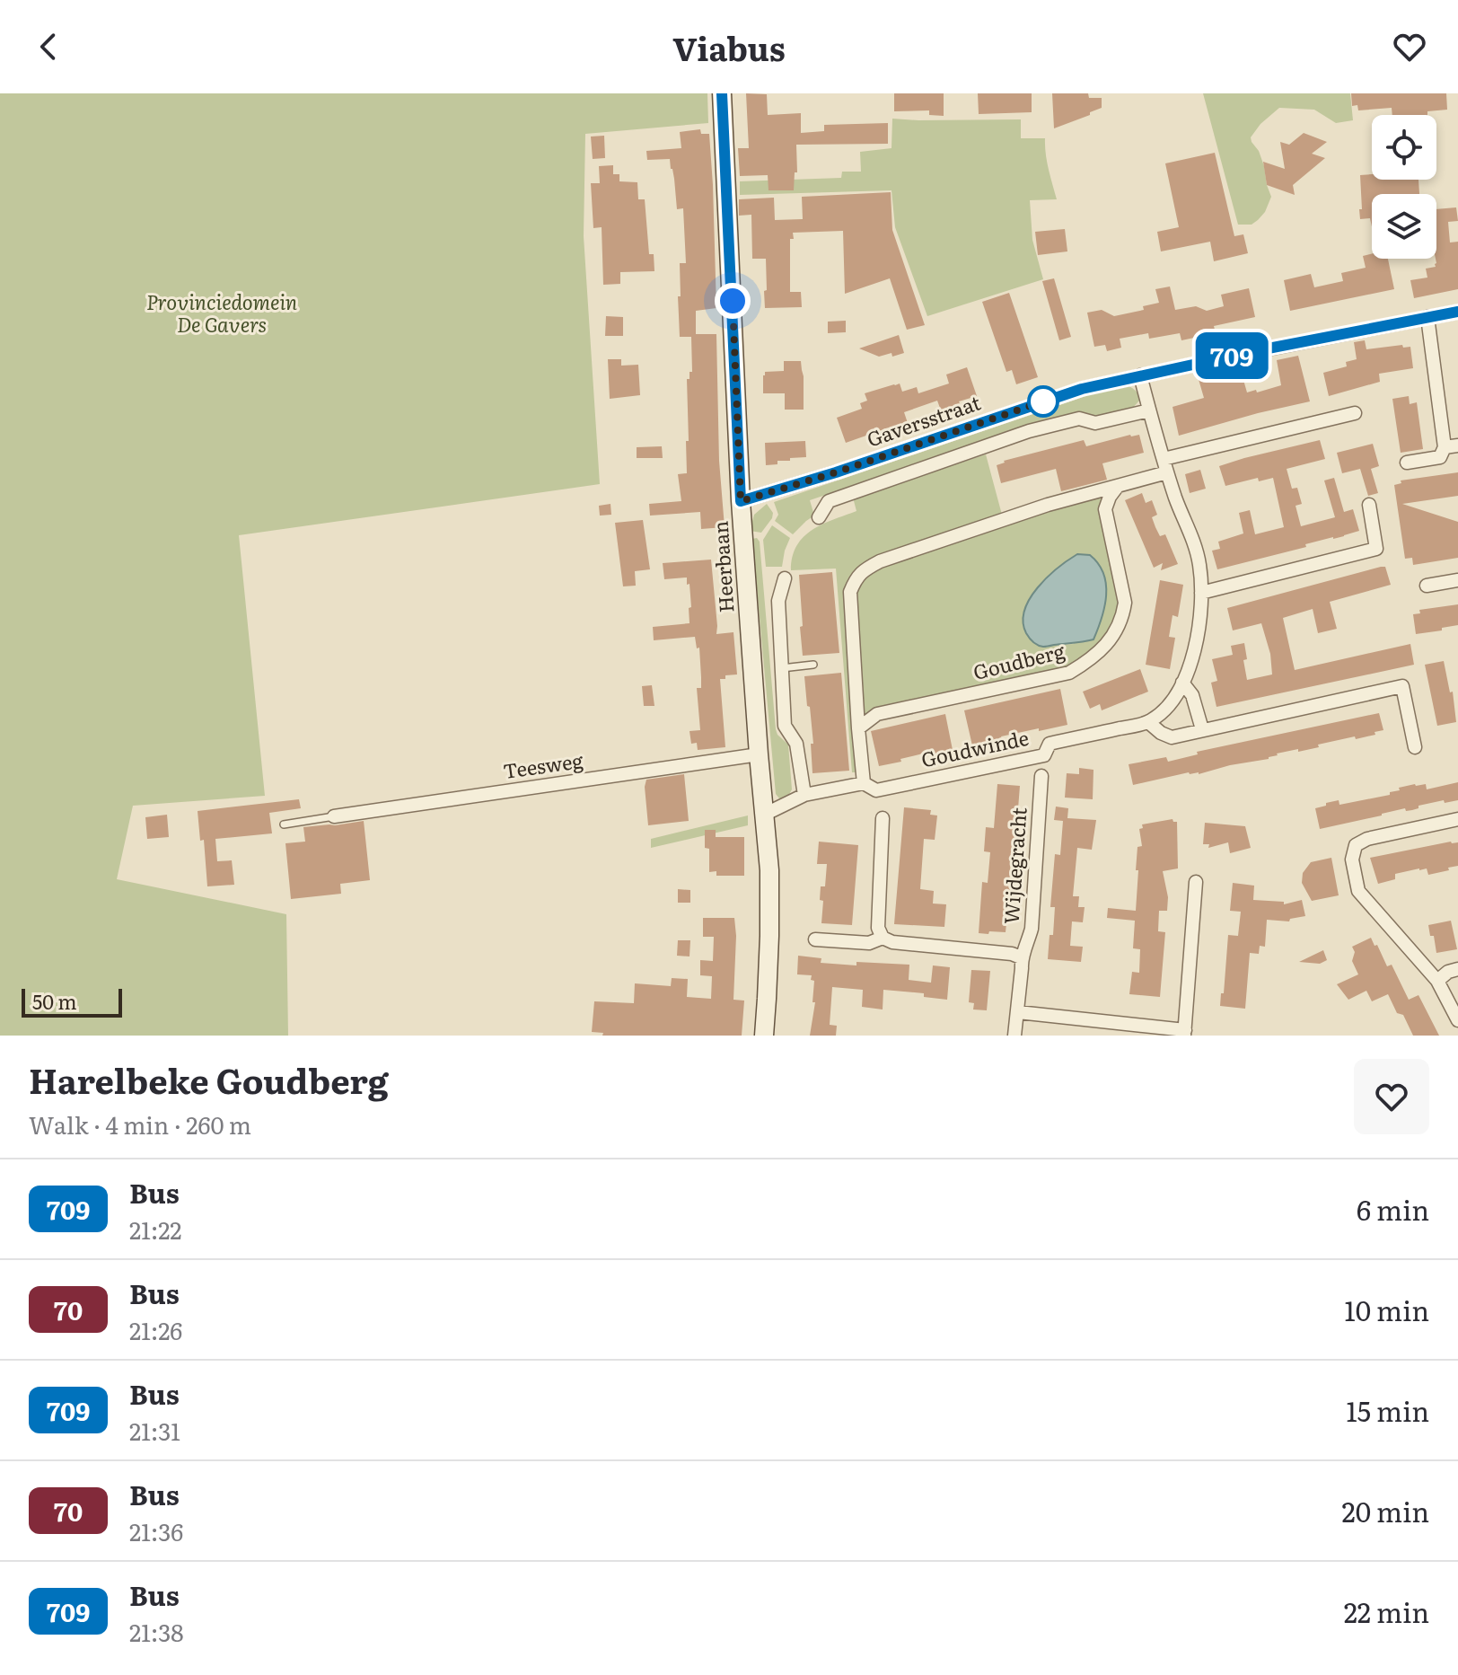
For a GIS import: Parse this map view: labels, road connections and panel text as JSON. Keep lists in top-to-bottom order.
{
  "streets": {
    "street": [
      "Gaversstraat",
      "Heerbaan",
      "Goudberg",
      "Goudwinde",
      "Teesweg",
      "Wijdegracht"
    ]
  },
  "crossings": [
    ["Gaversstraat", "Heerbaan"],
    ["Heerbaan", "Goudwinde"],
    ["Heerbaan", "Teesweg"]
  ],
  "parks": ["Provinciedomein De Gavers"],
  "lines": ["bus line 709"],
  "scale_bar": "50 m",
  "page": {
    "header": "Viabus",
    "on_map": "709",
    "scale": "50 m",
    "heading": ["Harelbeke Goudberg", "Walk · 4 min · 260 m"],
    "list": [
      {
        "mark": "709",
        "name": "Bus",
        "note": "21:22",
        "value": "6 min"
      },
      {
        "mark": "70",
        "name": "Bus",
        "note": "21:26",
        "value": "10 min"
      },
      {
        "mark": "709",
        "name": "Bus",
        "note": "21:31",
        "value": "15 min"
      },
      {
        "mark": "70",
        "name": "Bus",
        "note": "21:36",
        "value": "20 min"
      },
      {
        "mark": "709",
        "name": "Bus",
        "note": "21:38",
        "value": "22 min"
      }
    ]
  }
}
